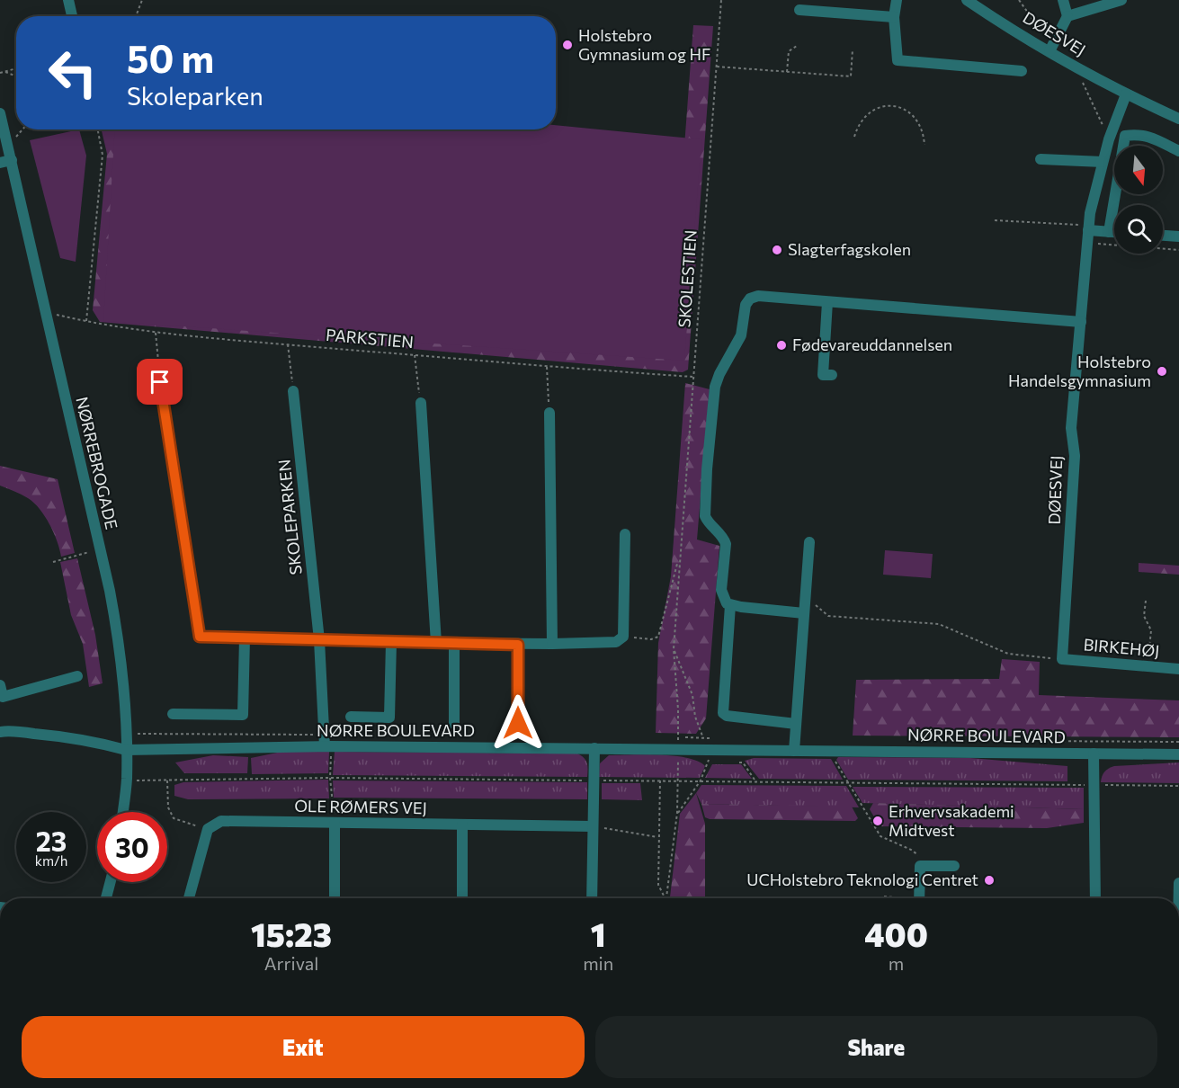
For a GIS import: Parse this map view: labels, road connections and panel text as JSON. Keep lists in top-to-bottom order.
{
  "streets": {
    "street": [
      "DØESVEJ",
      "NØRREBROGADE",
      "SKOLEPARKEN",
      "BIRKEHØJ",
      "NØRRE BOULEVARD",
      "OLE RØMERS VEJ"
    ],
    "path": ["SKOLESTIEN", "PARKSTIEN"]
  },
  "crossings": [
    ["DØESVEJ", "BIRKEHØJ"],
    ["SKOLESTIEN", "PARKSTIEN"],
    ["PARKSTIEN", "NØRREBROGADE"],
    ["NØRREBROGADE", "NØRRE BOULEVARD"],
    ["SKOLEPARKEN", "NØRRE BOULEVARD"]
  ],
  "places": [
    "Holstebro Gymnasium og HF",
    "Slagterfagskolen",
    "Fødevareuddannelsen",
    "Holstebro Handelsgymnasium",
    "Erhvervsakademi Midtvest",
    "UCHolstebro Teknologi Centret"
  ],
  "north": "bottom",
  "page": {
    "turn": ["50 m", "Skoleparken"],
    "speed": "23 km/h",
    "limit": "30",
    "eta": [
      "15:23",
      "Arrival",
      "1",
      "min",
      "400",
      "m"
    ],
    "buttons": ["Exit", "Share"]
  }
}
